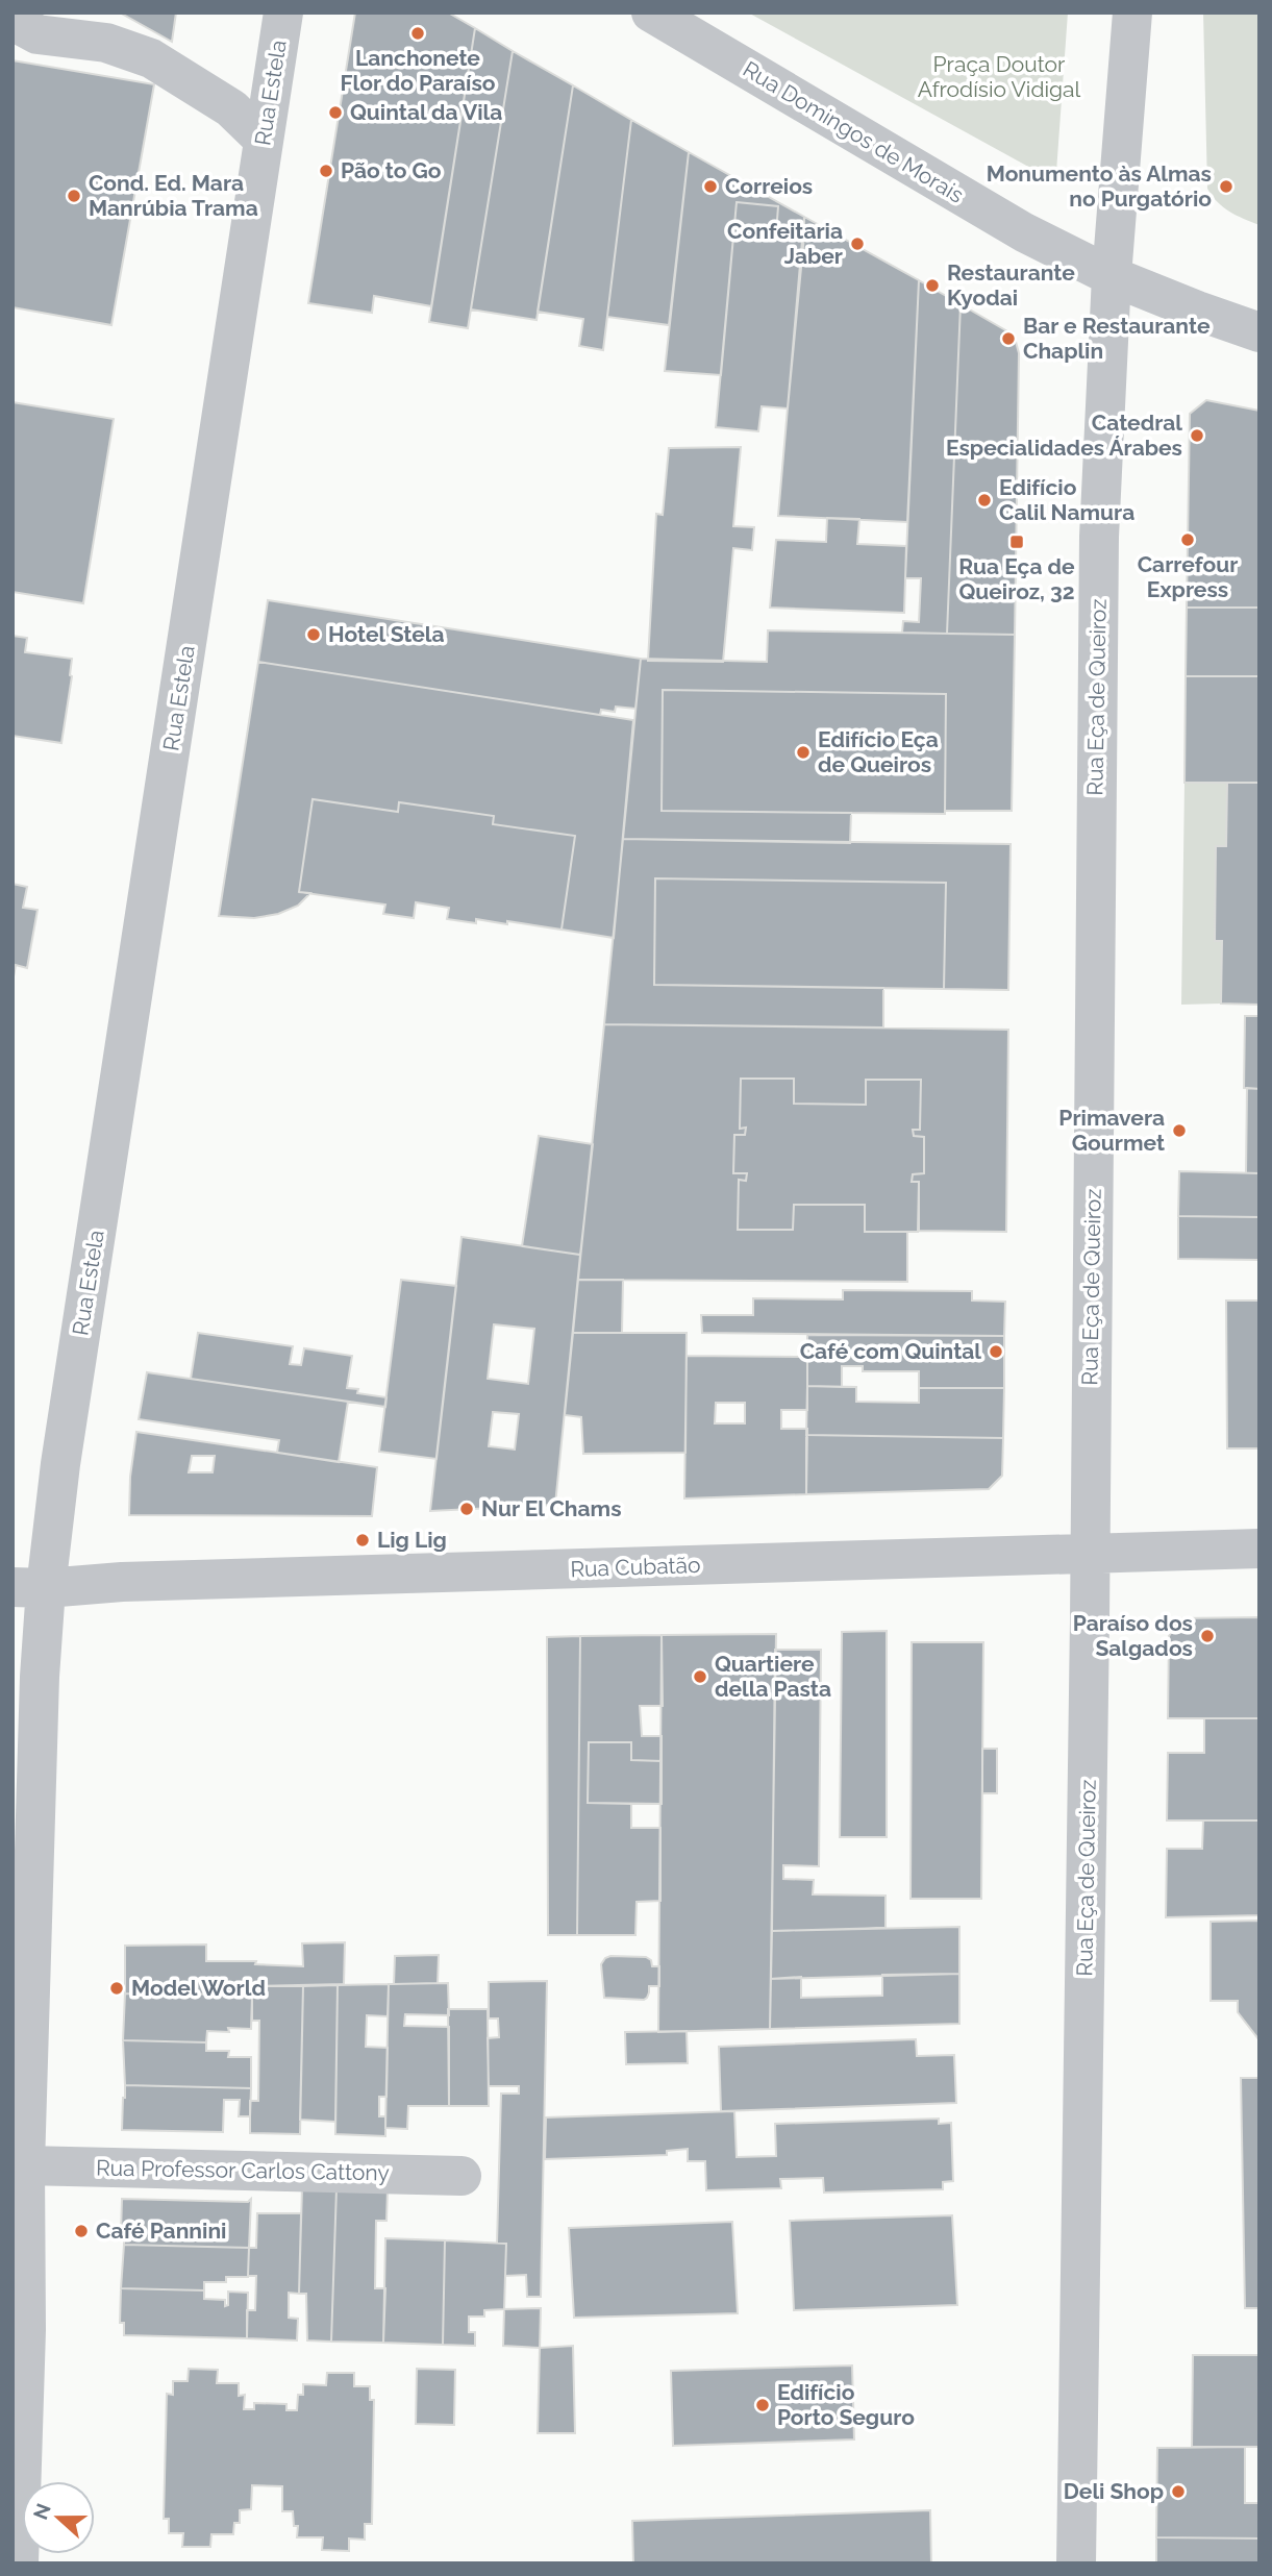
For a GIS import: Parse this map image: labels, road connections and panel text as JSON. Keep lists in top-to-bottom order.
{
  "streets": {
    "street": [
      "Rua Estela",
      "Rua Domingos de Morais",
      "Rua Eça de Queiroz",
      "Rua Cubatão",
      "Rua Professor Carlos Cattony"
    ]
  },
  "crossings": [
    ["Rua Estela", "Rua Cubatão"],
    ["Rua Estela", "Rua Professor Carlos Cattony"],
    ["Rua Domingos de Morais", "Rua Eça de Queiroz"],
    ["Rua Eça de Queiroz", "Rua Cubatão"]
  ],
  "parks": ["Praça Doutor Afrodísio Vidigal"],
  "places": {
    "other": [
      "Lanchonete Flor do Paraíso",
      "Quintal da Vila",
      "Pão to Go",
      "Correios",
      "Monumento às Almas no Purgatório",
      "Cond. Ed. Mara Manrúbia Trama",
      "Confeitaria Jaber",
      "Restaurante Kyodai",
      "Bar e Restaurante Chaplin",
      "Catedral Especialidades Árabes",
      "Edifício Calil Namura",
      "Carrefour Express",
      "Hotel Stela",
      "Edifício Eça de Queiros",
      "Primavera Gourmet",
      "Café com Quintal",
      "Nur El Chams",
      "Lig Lig",
      "Paraíso dos Salgados",
      "Quartiere della Pasta",
      "Model World",
      "Café Pannini",
      "Edifício Porto Seguro",
      "Deli Shop"
    ],
    "transit": ["Rua Eça de Queiroz, 32"]
  },
  "north": "left"
}
